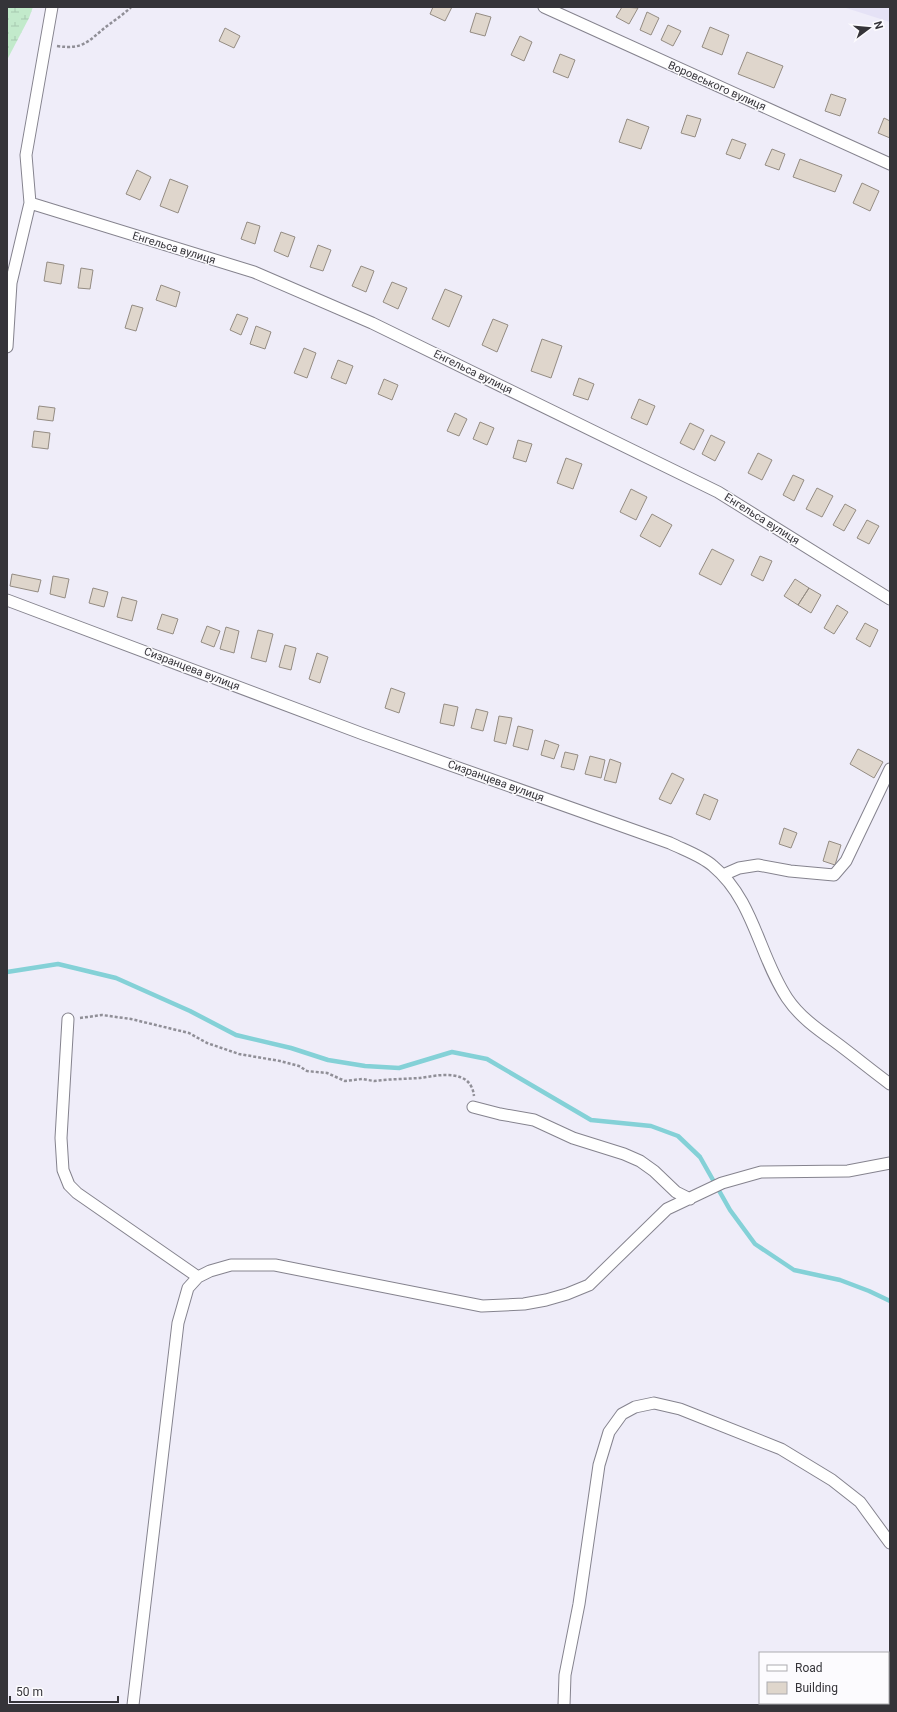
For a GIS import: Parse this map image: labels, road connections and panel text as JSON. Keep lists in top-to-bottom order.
{
  "streets": {
    "street": ["Воровського вулиця", "Енгельса вулиця", "Сизранцева вулиця"]
  },
  "legend": ["Road", "Building"],
  "scale_bar": "50 m",
  "north": "right"
}
